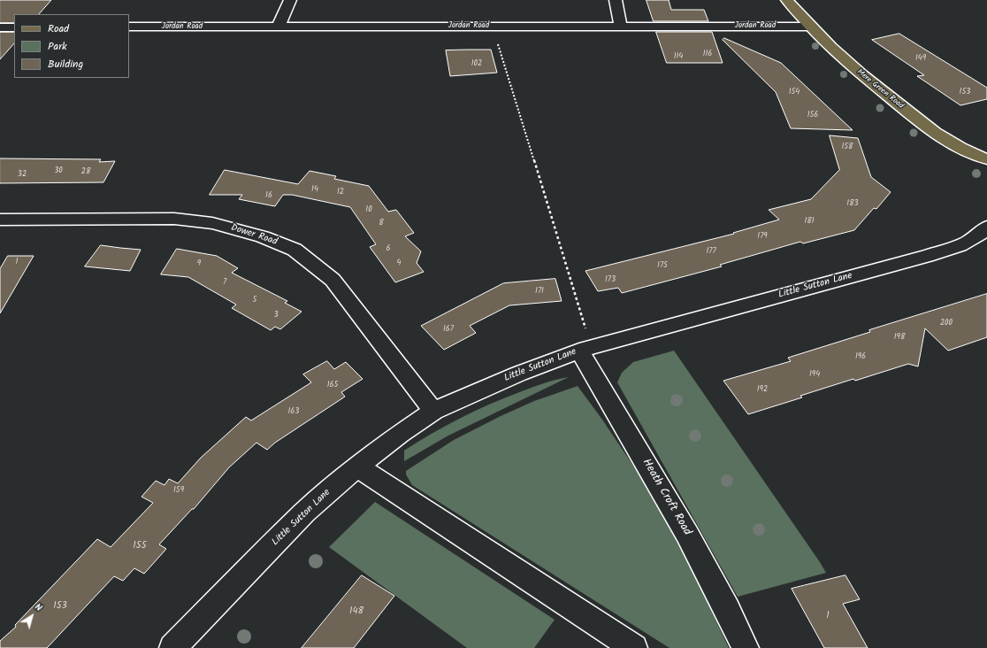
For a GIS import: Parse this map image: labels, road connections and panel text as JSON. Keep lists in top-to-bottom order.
{
  "streets": {
    "main road": ["Mere Green Road"],
    "street": [
      "Jordan Road",
      "Dower Road",
      "Little Sutton Lane",
      "Heath Croft Road"
    ]
  },
  "crossings": [
    ["Jordan Road", "Mere Green Road"],
    ["Dower Road", "Little Sutton Lane"],
    ["Little Sutton Lane", "Heath Croft Road"]
  ],
  "house_numbers": [
    "116",
    "114",
    "149",
    "102",
    "154",
    "153",
    "156",
    "158",
    "30",
    "28",
    "32",
    "14",
    "12",
    "16",
    "183",
    "10",
    "181",
    "8",
    "179",
    "6",
    "177",
    "1",
    "4",
    "9",
    "175",
    "173",
    "7",
    "171",
    "5",
    "3",
    "200",
    "167",
    "198",
    "196",
    "194",
    "165",
    "192",
    "163",
    "159",
    "155",
    "153",
    "148",
    "1"
  ],
  "legend": ["Road", "Park", "Building"],
  "north": "top right"
}
